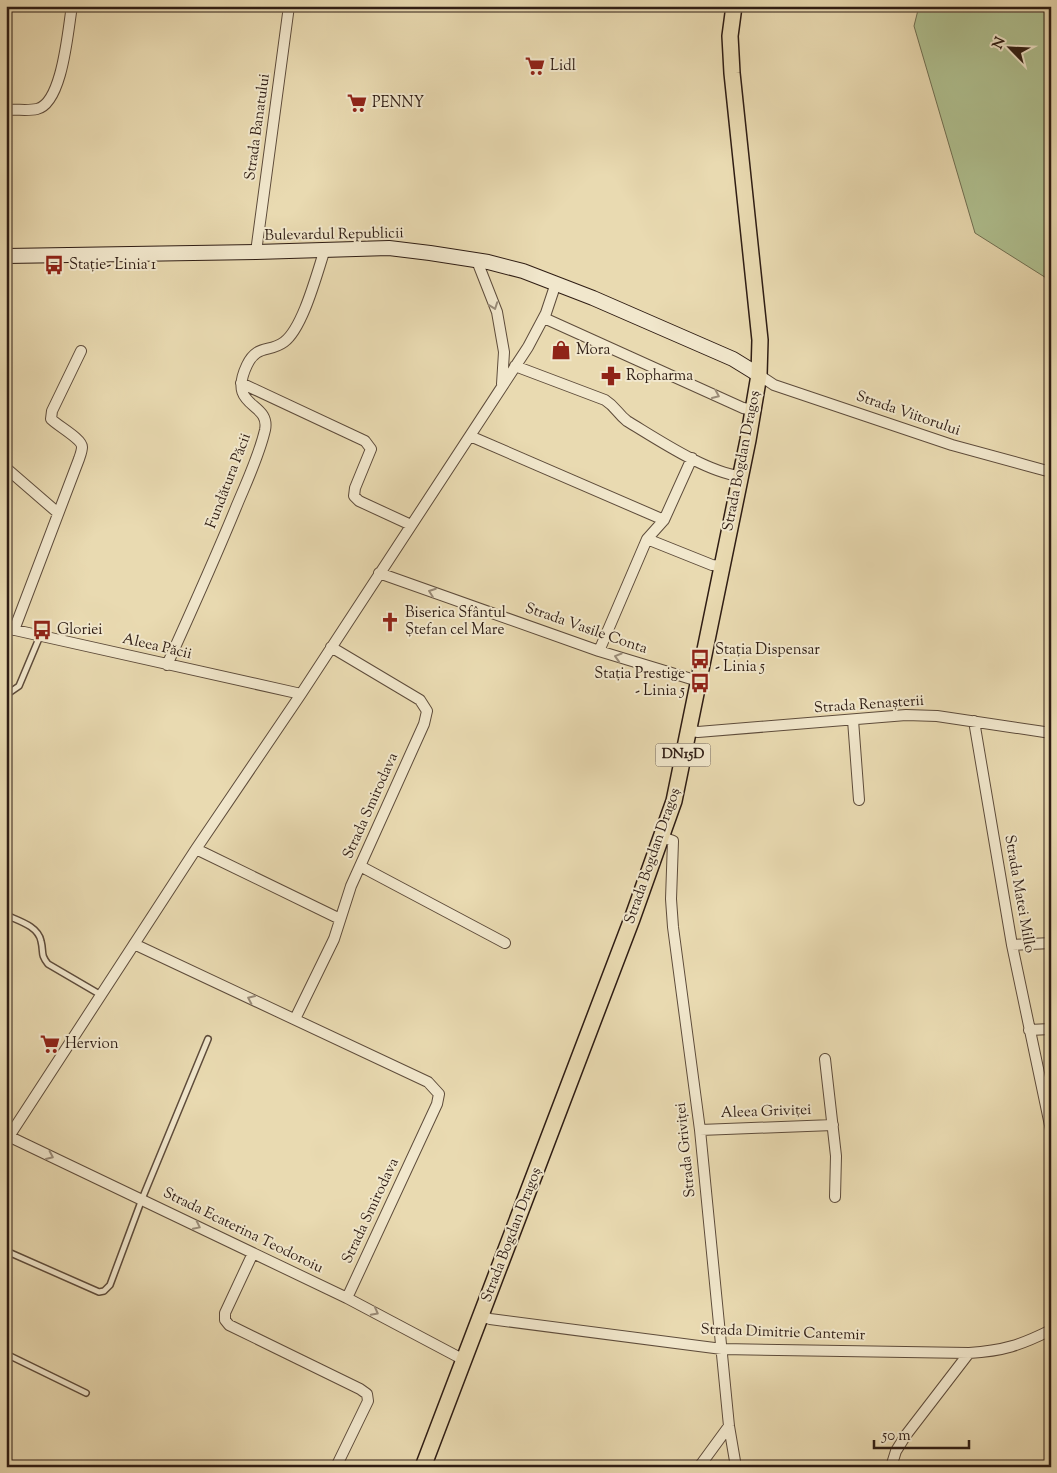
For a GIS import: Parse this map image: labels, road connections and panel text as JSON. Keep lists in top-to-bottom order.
{
  "streets": {
    "main road": ["Bulevardul Republicii", "Strada Bogdan Dragoș", "DN15D"],
    "street": [
      "Strada Banatului",
      "Strada Viitorului",
      "Fundătura Păcii",
      "Strada Vasile Conta",
      "Aleea Păcii",
      "Strada Renașterii",
      "Strada Smirodava",
      "Strada Matei Millo",
      "Aleea Griviței",
      "Strada Griviței",
      "Strada Ecaterina Teodoroiu",
      "Strada Dimitrie Cantemir"
    ]
  },
  "crossings": [
    ["Strada Banatului", "Bulevardul Republicii"],
    ["Bulevardul Republicii", "Strada Viitorului"],
    ["Bulevardul Republicii", "Strada Bogdan Dragoș"],
    ["Strada Viitorului", "Strada Bogdan Dragoș"],
    ["Strada Bogdan Dragoș", "Strada Vasile Conta"],
    ["Strada Bogdan Dragoș", "Strada Renașterii"],
    ["Strada Bogdan Dragoș", "Strada Griviței"],
    ["Strada Bogdan Dragoș", "Strada Ecaterina Teodoroiu"],
    ["Strada Bogdan Dragoș", "Strada Dimitrie Cantemir"],
    ["Fundătura Păcii", "Aleea Păcii"],
    ["Strada Renașterii", "Strada Matei Millo"],
    ["Strada Smirodava", "Strada Ecaterina Teodoroiu"],
    ["Aleea Griviței", "Strada Griviței"],
    ["Strada Griviței", "Strada Dimitrie Cantemir"]
  ],
  "one_way": ["Strada Vasile Conta", "Strada Ecaterina Teodoroiu"],
  "places": {
    "supermarket": ["Lidl", "PENNY", "Hervion"],
    "bus stop": [
      "Stație- Linia 1",
      "Gloriei",
      "Stația Dispensar - Linia 5",
      "Stația Prestige - Linia 5"
    ],
    "shop": ["Mora"],
    "pharmacy": ["Ropharma"],
    "church": ["Biserica Sfântul Ștefan cel Mare"]
  },
  "scale_bar": "50 m",
  "north": "top left"
}
